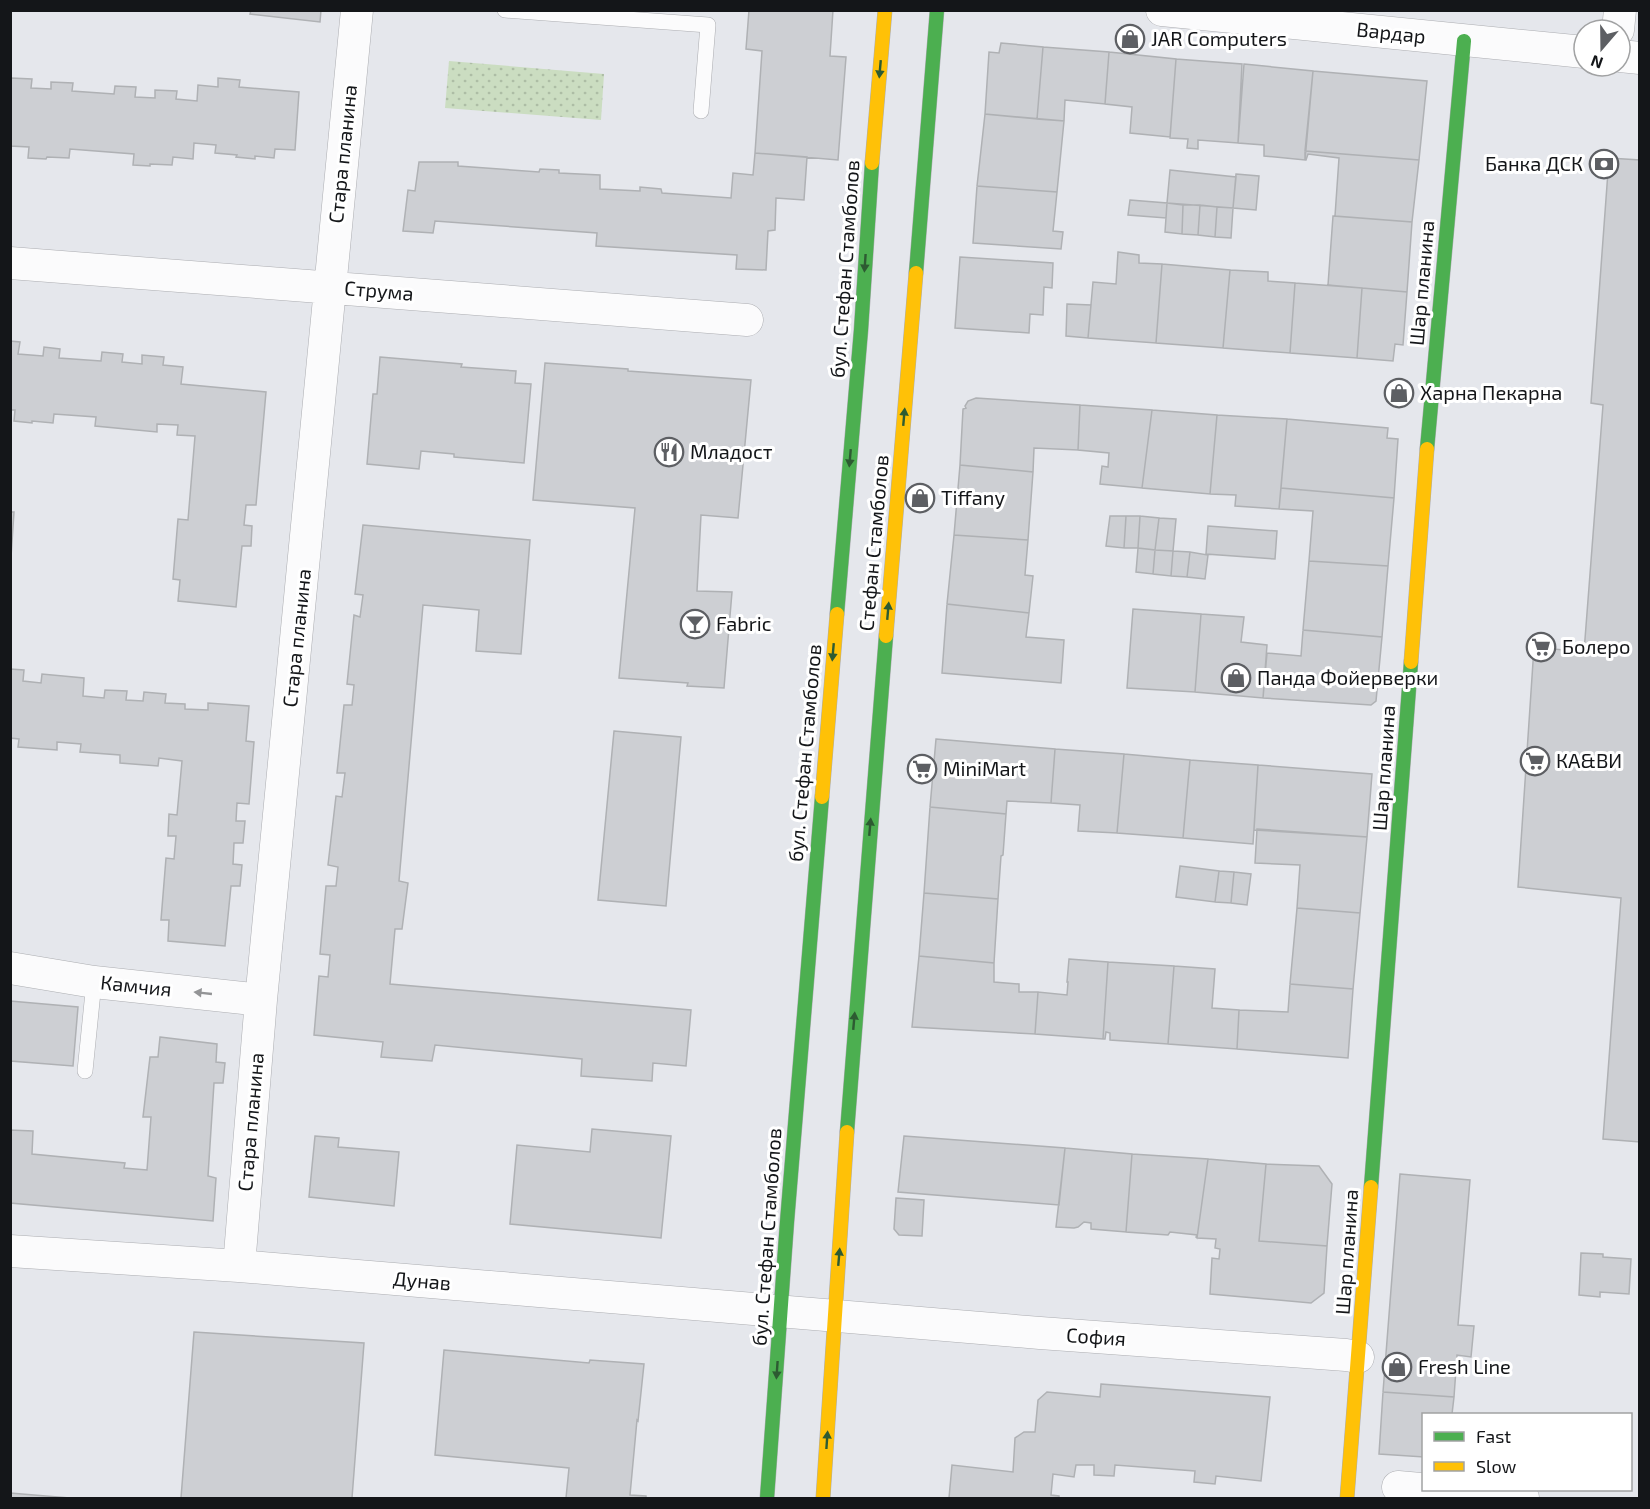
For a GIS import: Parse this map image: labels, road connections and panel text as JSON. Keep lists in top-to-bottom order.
{
  "streets": {
    "main road": ["бул. Стефан Стамболов", "Шар планина", "Стефан Стамболов"],
    "street": [
      "Вардар",
      "Стара планина",
      "Струма",
      "Камчия",
      "Дунав",
      "София"
    ]
  },
  "crossings": [
    ["Вардар", "Шар планина"],
    ["Стара планина", "Струма"],
    ["Стара планина", "Камчия"],
    ["Стара планина", "Дунав"],
    ["бул. Стефан Стамболов", "Дунав"],
    ["Шар планина", "София"],
    ["Стефан Стамболов", "Дунав"],
    ["Стефан Стамболов", "София"],
    ["Дунав", "София"]
  ],
  "one_way": ["бул. Стефан Стамболов", "Стефан Стамболов", "Камчия"],
  "places": {
    "shop": [
      "JAR Computers",
      "Харна Пекарна",
      "Tiffany",
      "Панда Фойерверки",
      "Fresh Line"
    ],
    "bank": ["Банка ДСК"],
    "restaurant": ["Младост"],
    "bar": ["Fabric"],
    "supermarket": ["Болеро", "КА&ВИ", "MiniMart"]
  },
  "legend": ["Fast", "Slow"],
  "north": "bottom"
}
